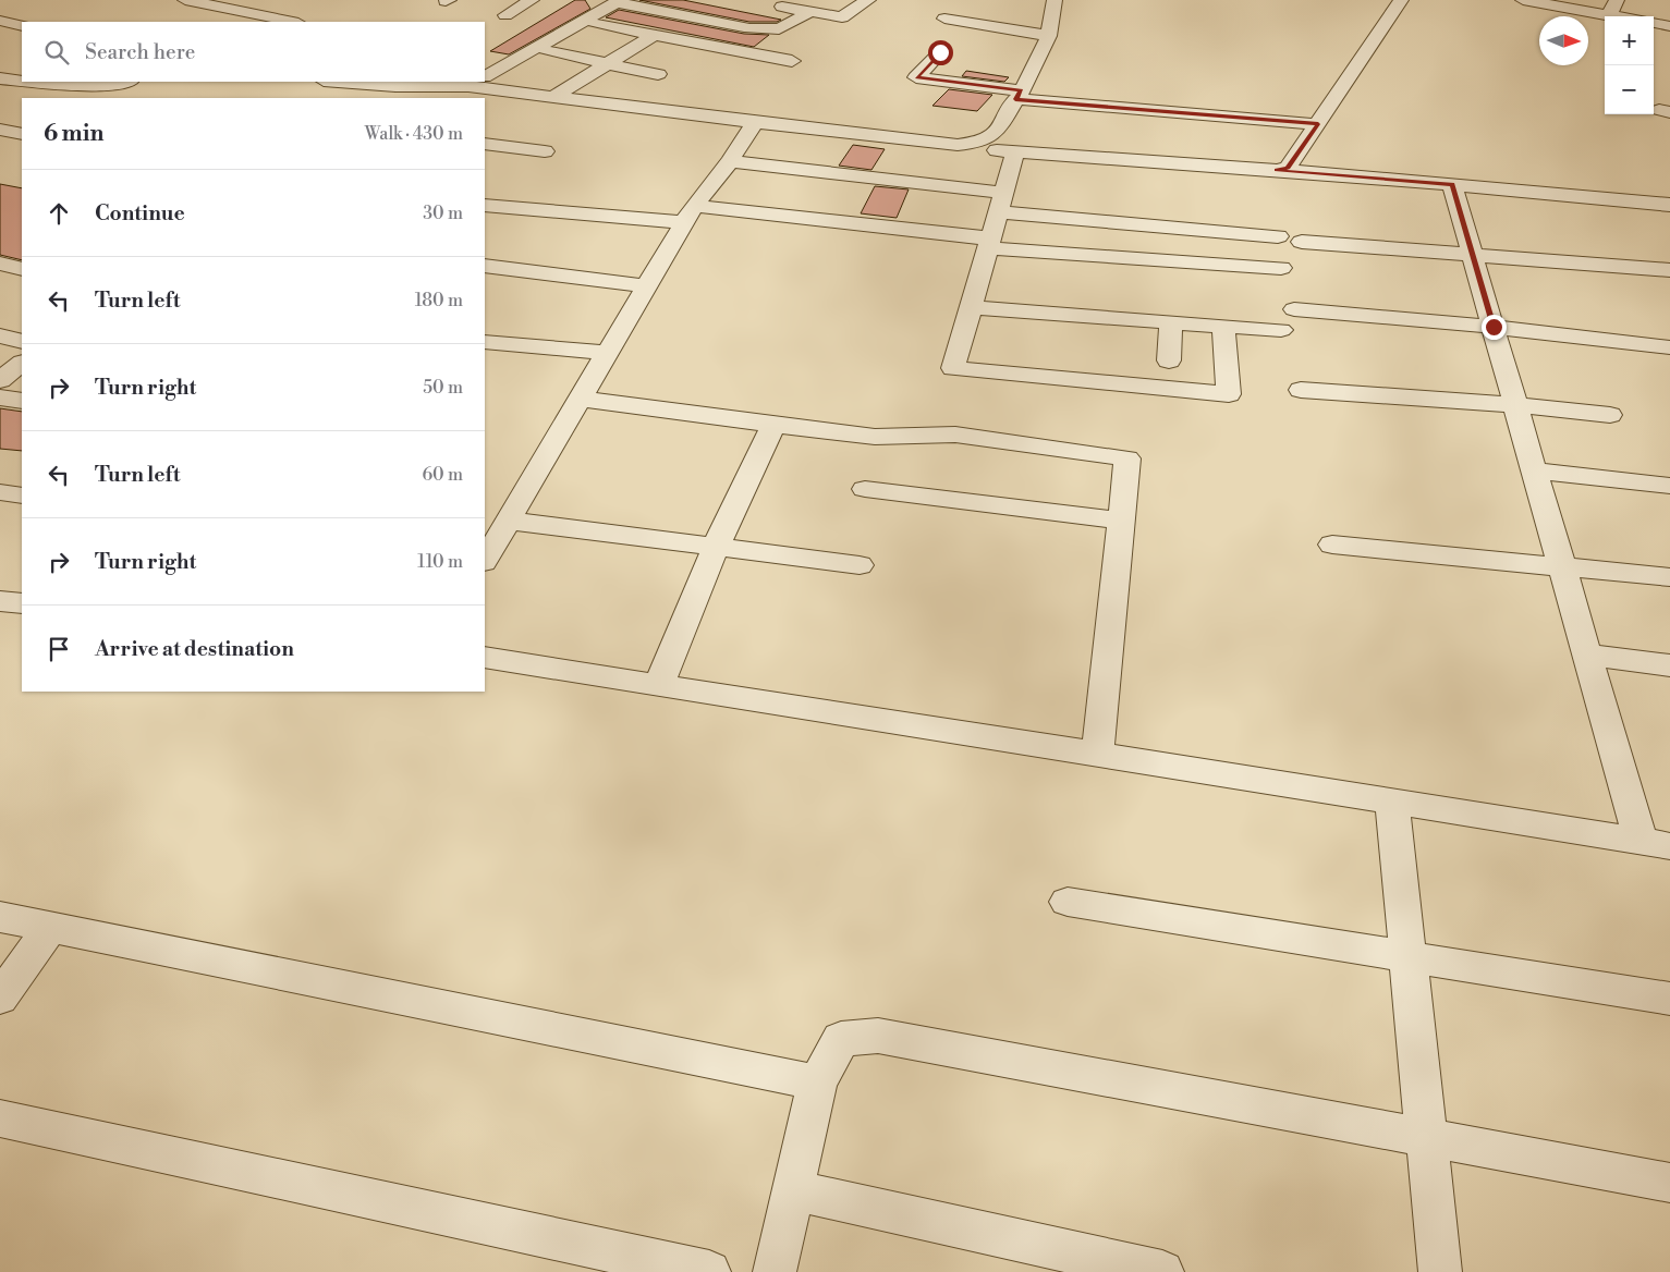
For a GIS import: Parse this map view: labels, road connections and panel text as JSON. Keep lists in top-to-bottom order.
{
  "north": "right",
  "page": {
    "map_buttons": ["+", "−"],
    "search": "Search here",
    "heading": ["6 min", "Walk · 430 m"],
    "list": [
      ["Continue", "30 m"],
      ["Turn left", "180 m"],
      ["Turn right", "50 m"],
      ["Turn left", "60 m"],
      ["Turn right", "110 m"],
      "Arrive at destination"
    ]
  }
}
